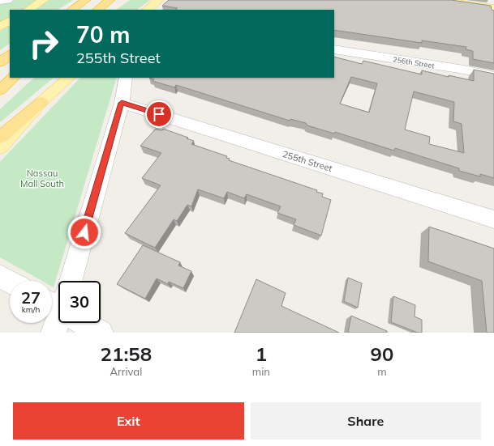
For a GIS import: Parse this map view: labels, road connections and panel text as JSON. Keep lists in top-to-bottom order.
{
  "streets": {
    "street": ["256th Street", "255th Street"]
  },
  "parks": ["Nassau Mall South"],
  "page": {
    "turn": ["70 m", "255th Street"],
    "speed": "27 km/h",
    "limit": "30",
    "eta": [
      "21:58",
      "Arrival",
      "1",
      "min",
      "90",
      "m"
    ],
    "buttons": ["Exit", "Share"]
  }
}
